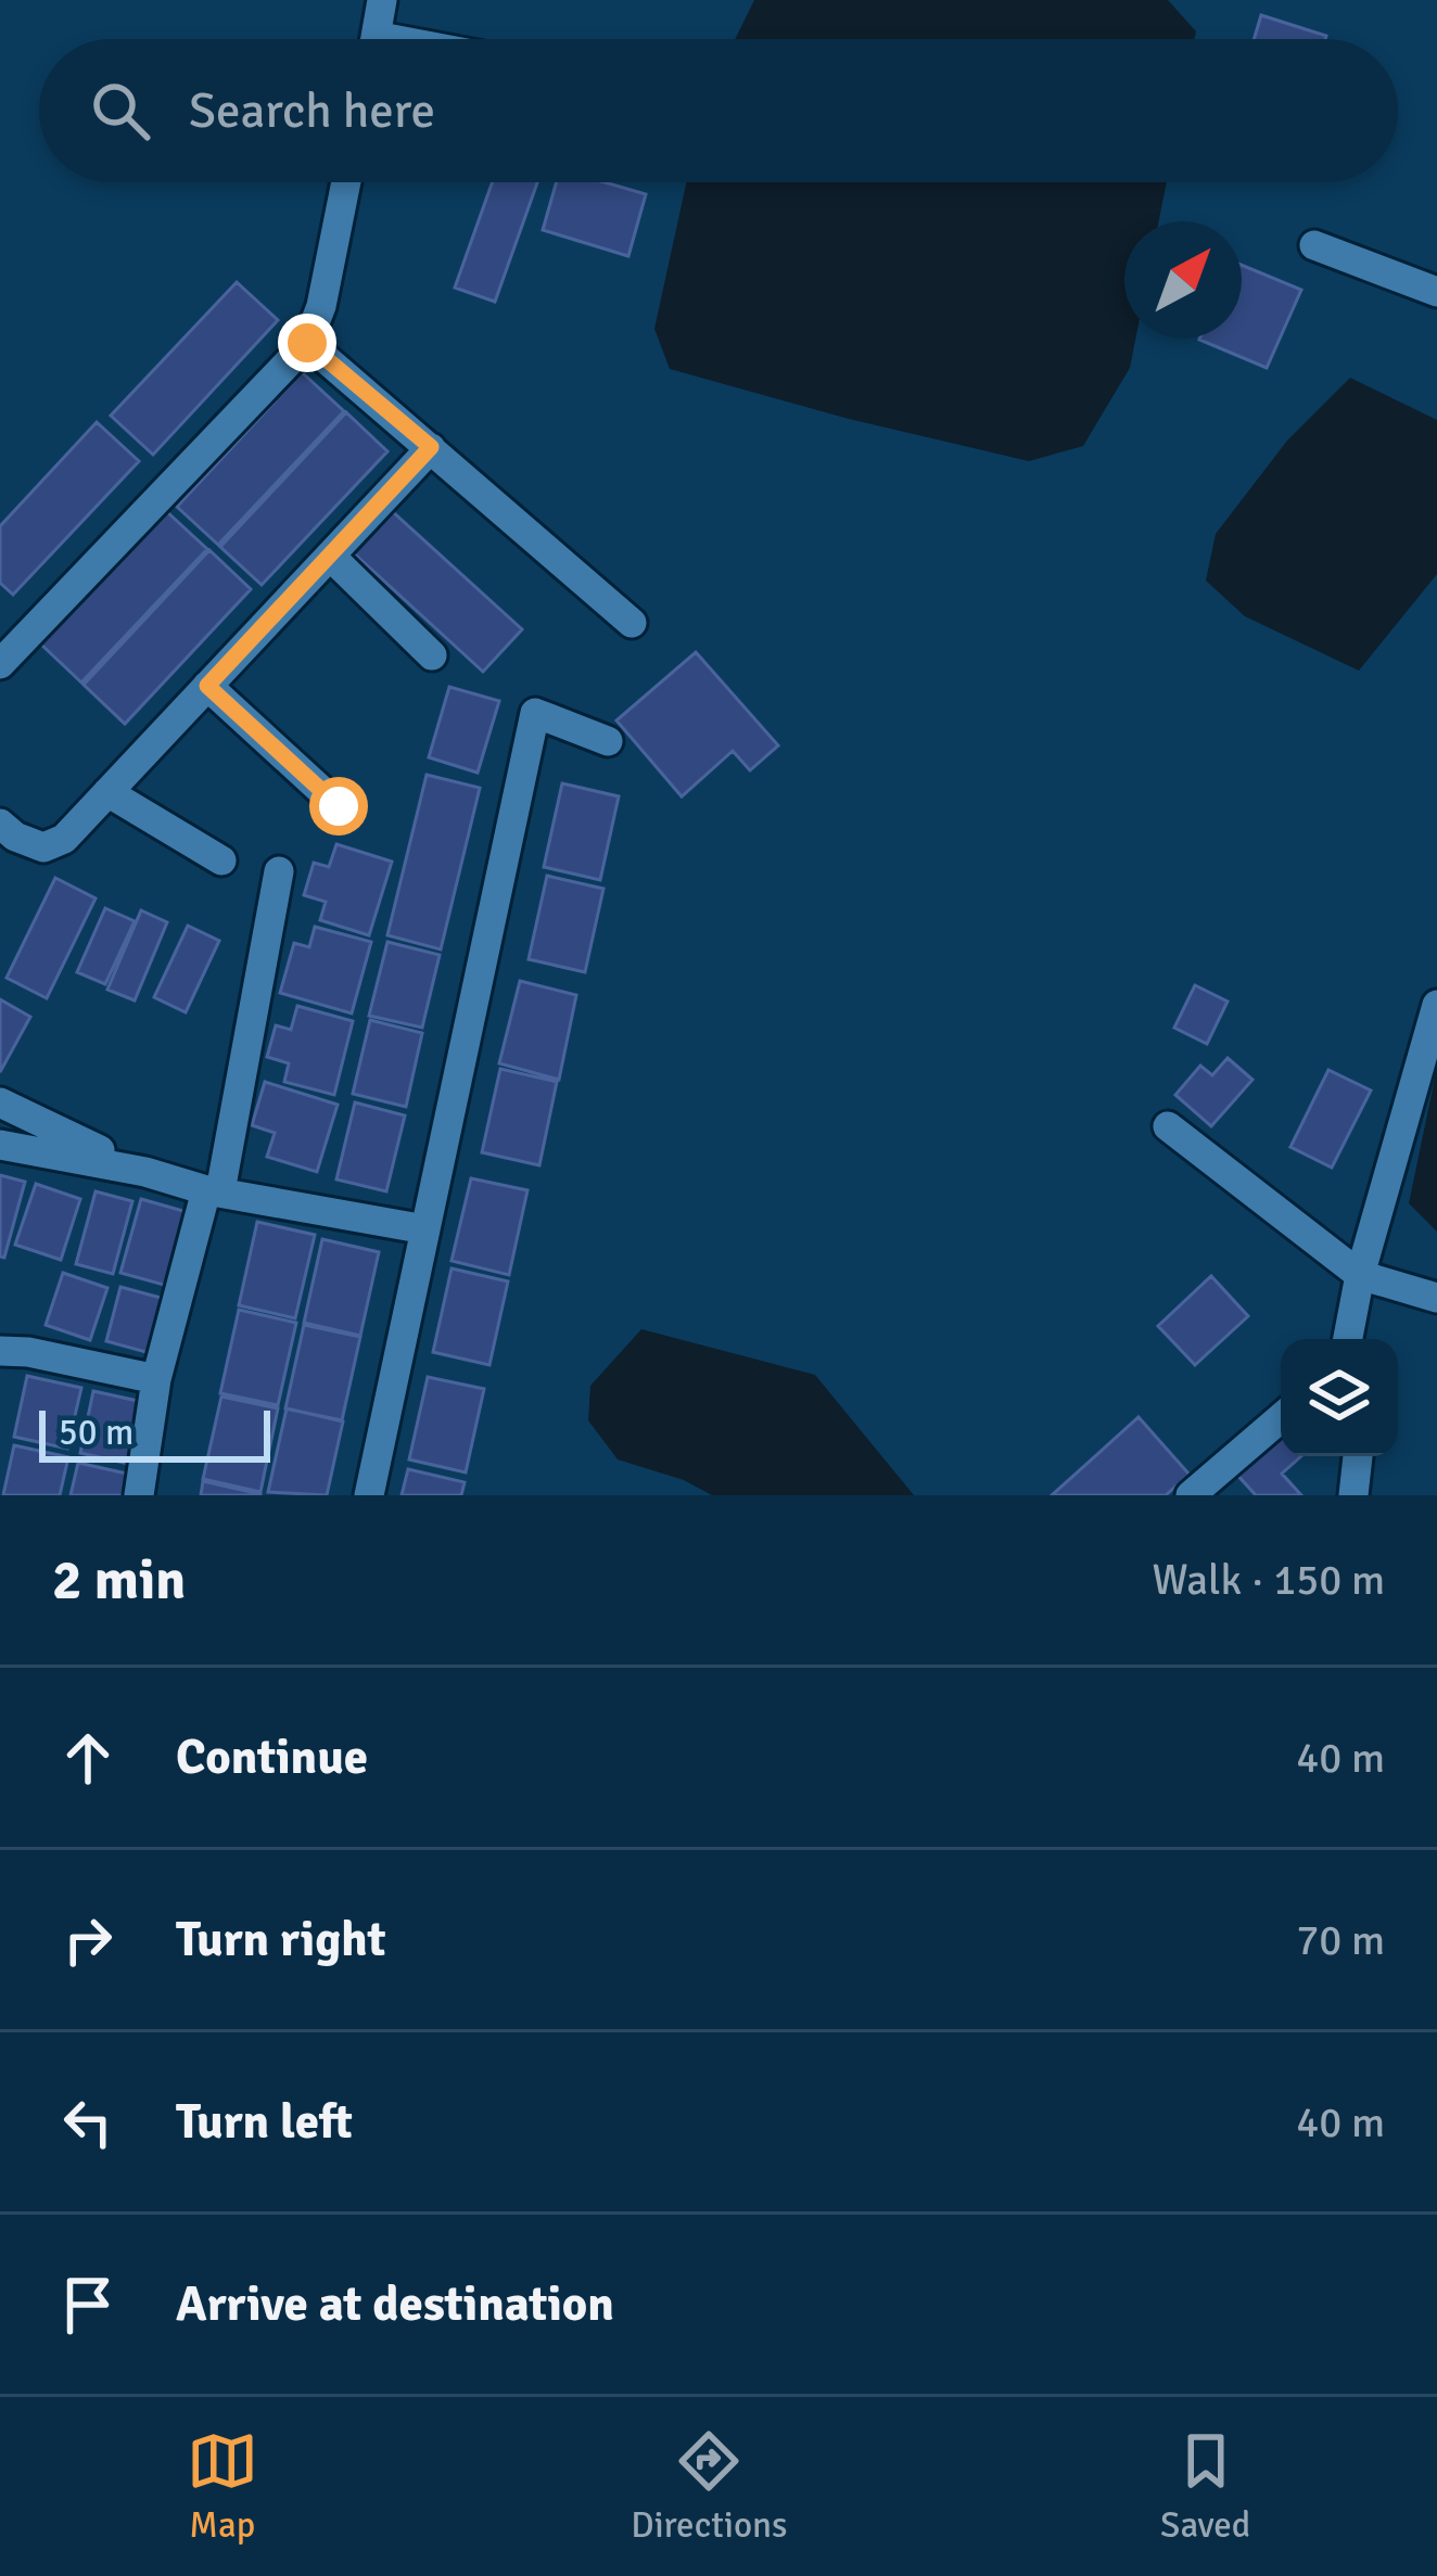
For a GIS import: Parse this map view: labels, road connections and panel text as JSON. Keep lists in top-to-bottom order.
{
  "scale_bar": "50 m",
  "north": "top right",
  "page": {
    "search": "Search here",
    "scale": "50 m",
    "heading": ["2 min", "Walk · 150 m"],
    "list": [
      ["Continue", "40 m"],
      ["Turn right", "70 m"],
      ["Turn left", "40 m"],
      "Arrive at destination"
    ],
    "nav": ["Map", "Directions", "Saved"]
  }
}
